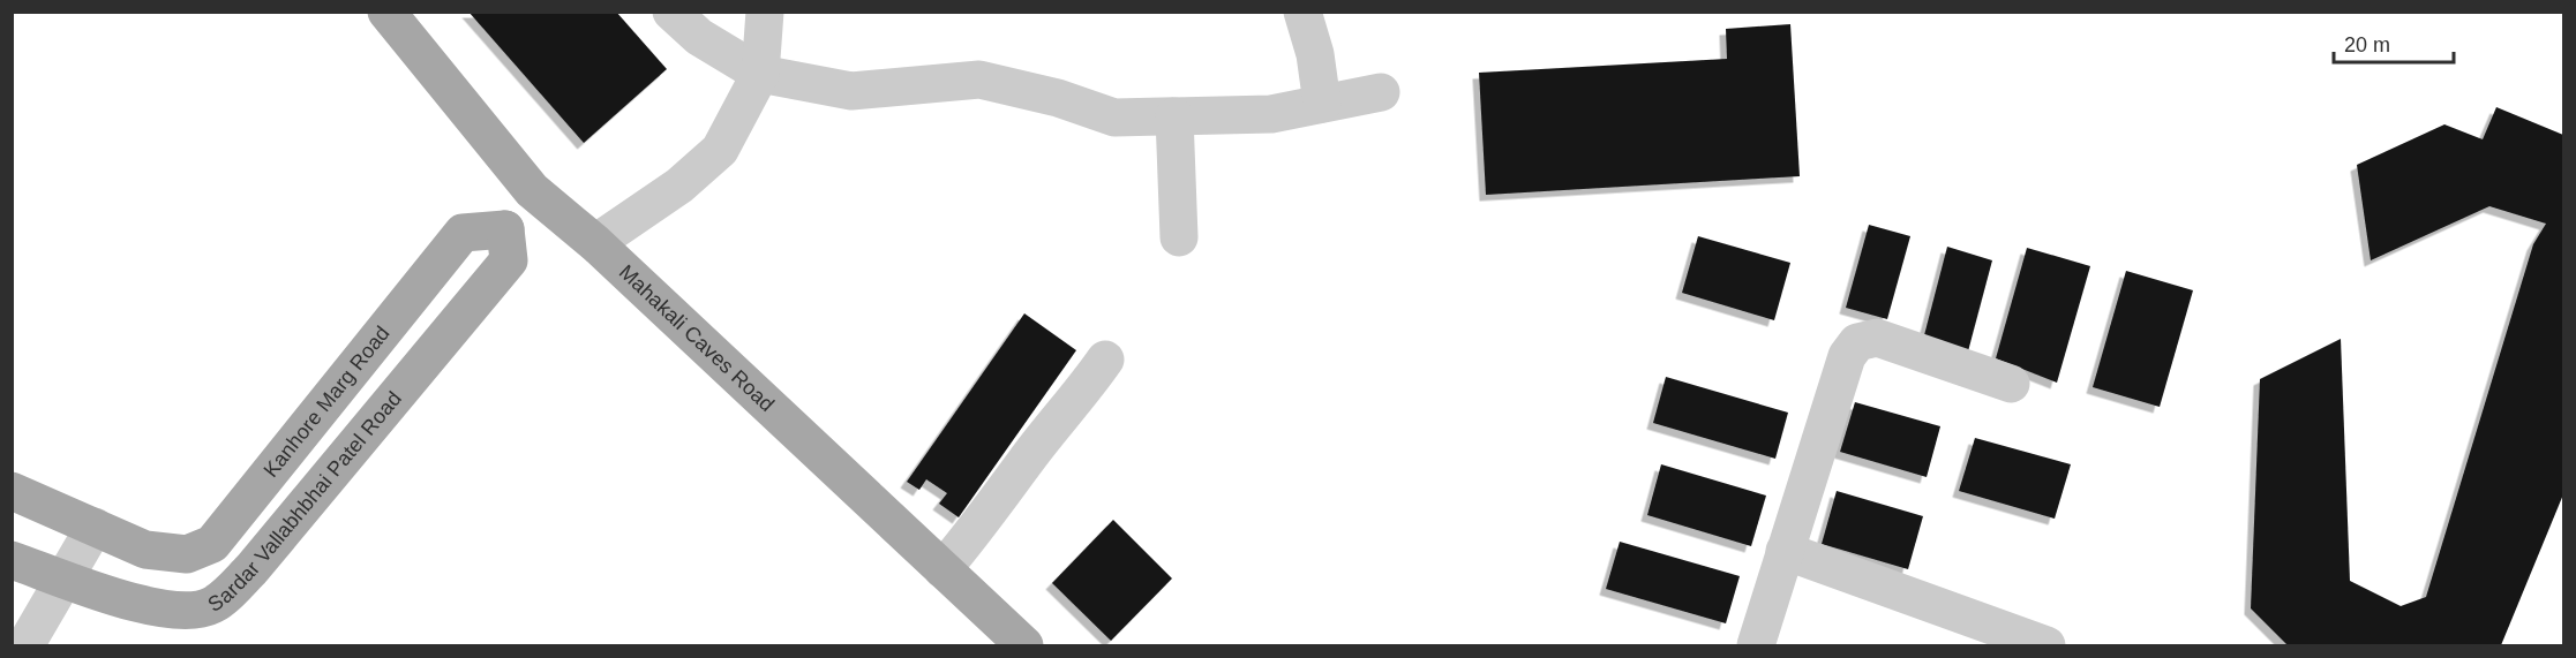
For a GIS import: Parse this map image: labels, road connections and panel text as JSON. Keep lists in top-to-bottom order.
{
  "streets": {
    "main road": ["Mahakali Caves Road", "Kanhore Marg Road", "Sardar Vallabhbhai Patel Road"]
  },
  "crossings": [
    ["Kanhore Marg Road", "Sardar Vallabhbhai Patel Road"]
  ],
  "scale_bar": "20 m"
}
